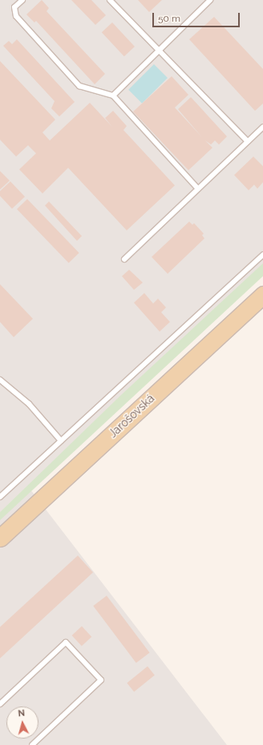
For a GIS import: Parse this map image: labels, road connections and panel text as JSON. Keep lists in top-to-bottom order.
{
  "streets": {
    "main road": ["Jarošovská"]
  },
  "scale_bar": "50 m",
  "north": "top"
}
